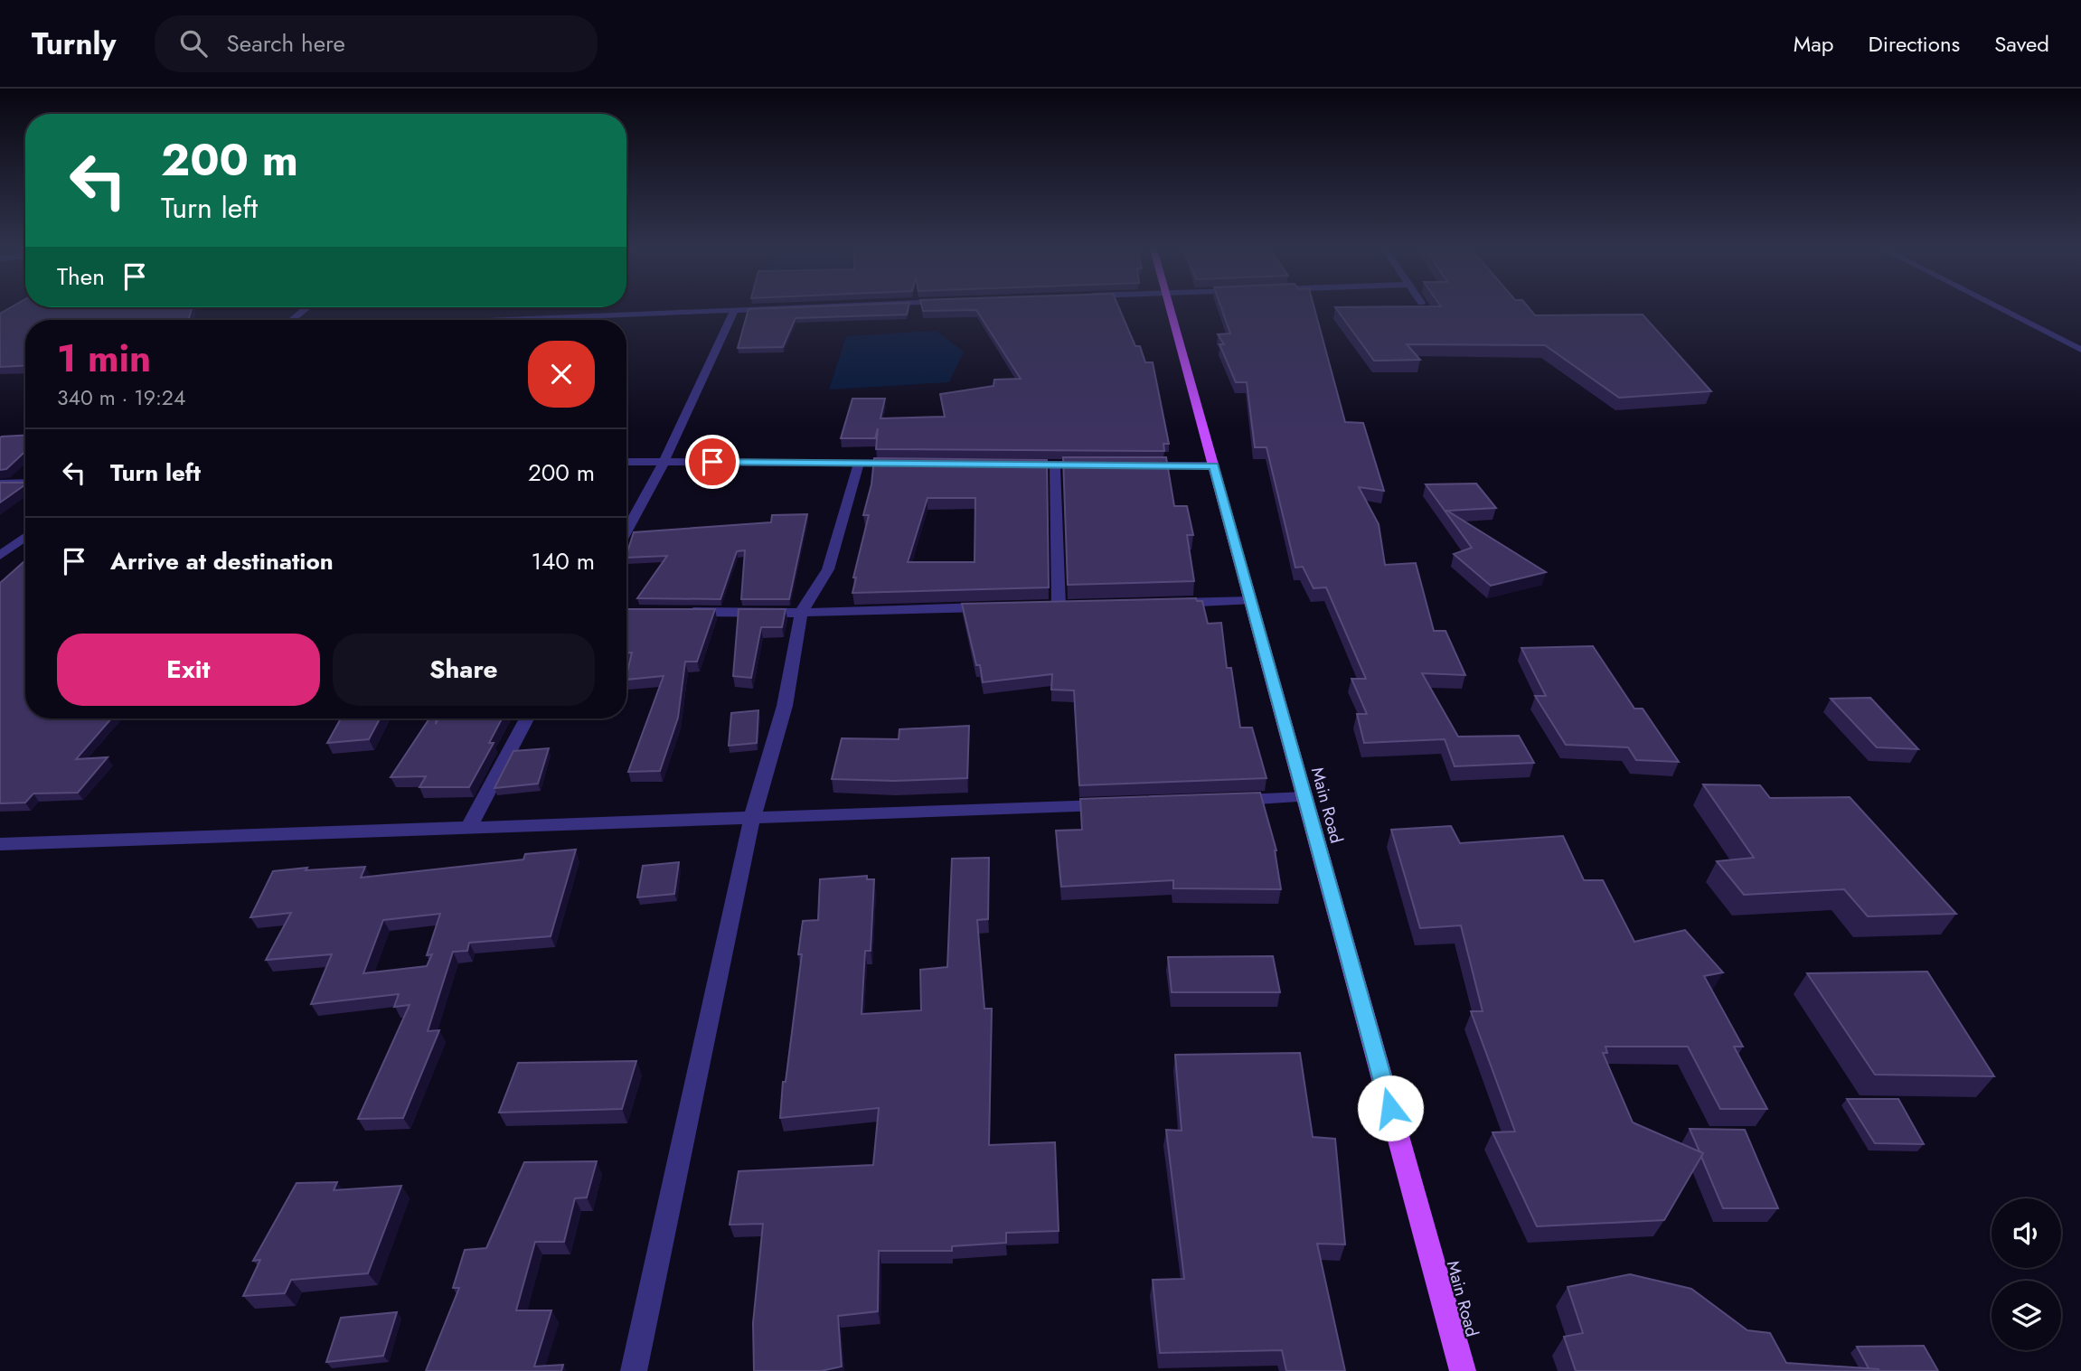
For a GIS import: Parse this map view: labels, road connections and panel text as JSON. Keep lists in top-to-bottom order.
{
  "streets": {
    "main road": ["Main Road"]
  },
  "page": {
    "header": "Turnly",
    "search": "Search here",
    "nav": ["Map", "Directions", "Saved"],
    "turn": ["200 m", "Turn left"],
    "then": "Then",
    "heading": ["1 min", "340 m · 19:24"],
    "list": [
      {
        "name": "Turn left",
        "value": "200 m"
      },
      {
        "name": "Arrive at destination",
        "value": "140 m"
      }
    ],
    "buttons": ["Exit", "Share"]
  }
}
